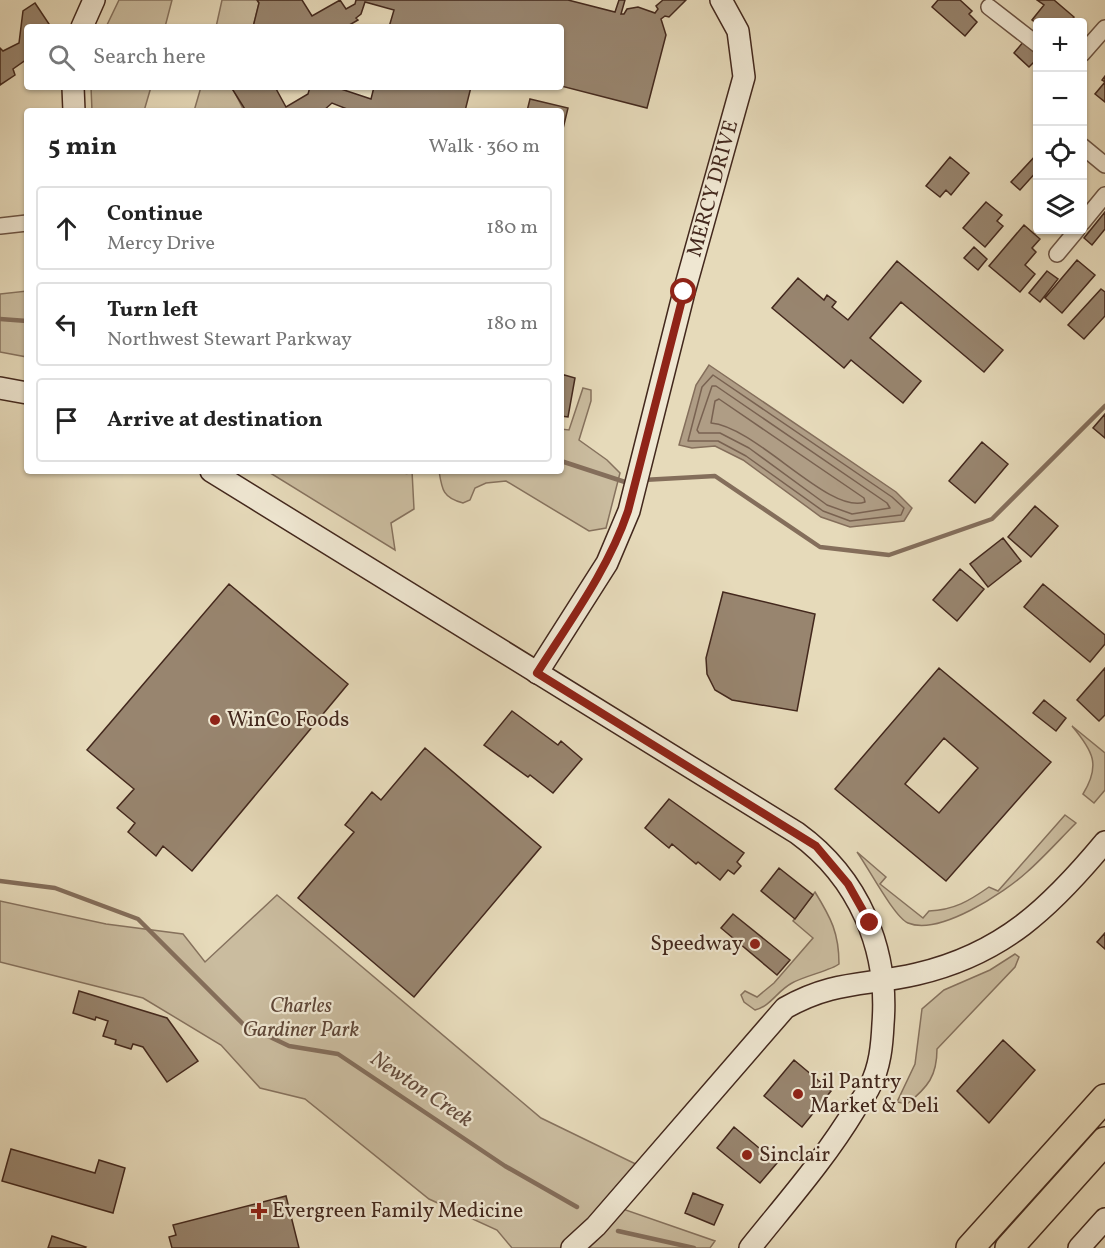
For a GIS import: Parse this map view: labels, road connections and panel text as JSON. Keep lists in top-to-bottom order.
{
  "streets": {
    "main road": ["MERCY DRIVE"]
  },
  "water": ["Newton Creek"],
  "parks": ["Charles Gardiner Park"],
  "places": {
    "other": [
      "WinCo Foods",
      "Speedway",
      "Lil Pantry Market & Deli",
      "Sinclair"
    ],
    "health": ["Evergreen Family Medicine"]
  },
  "page": {
    "map_buttons": ["+", "−"],
    "search": "Search here",
    "heading": ["5 min", "Walk · 360 m"],
    "list": [
      ["Continue", "Mercy Drive", "180 m"],
      ["Turn left", "Northwest Stewart Parkway", "180 m"],
      "Arrive at destination"
    ]
  }
}
